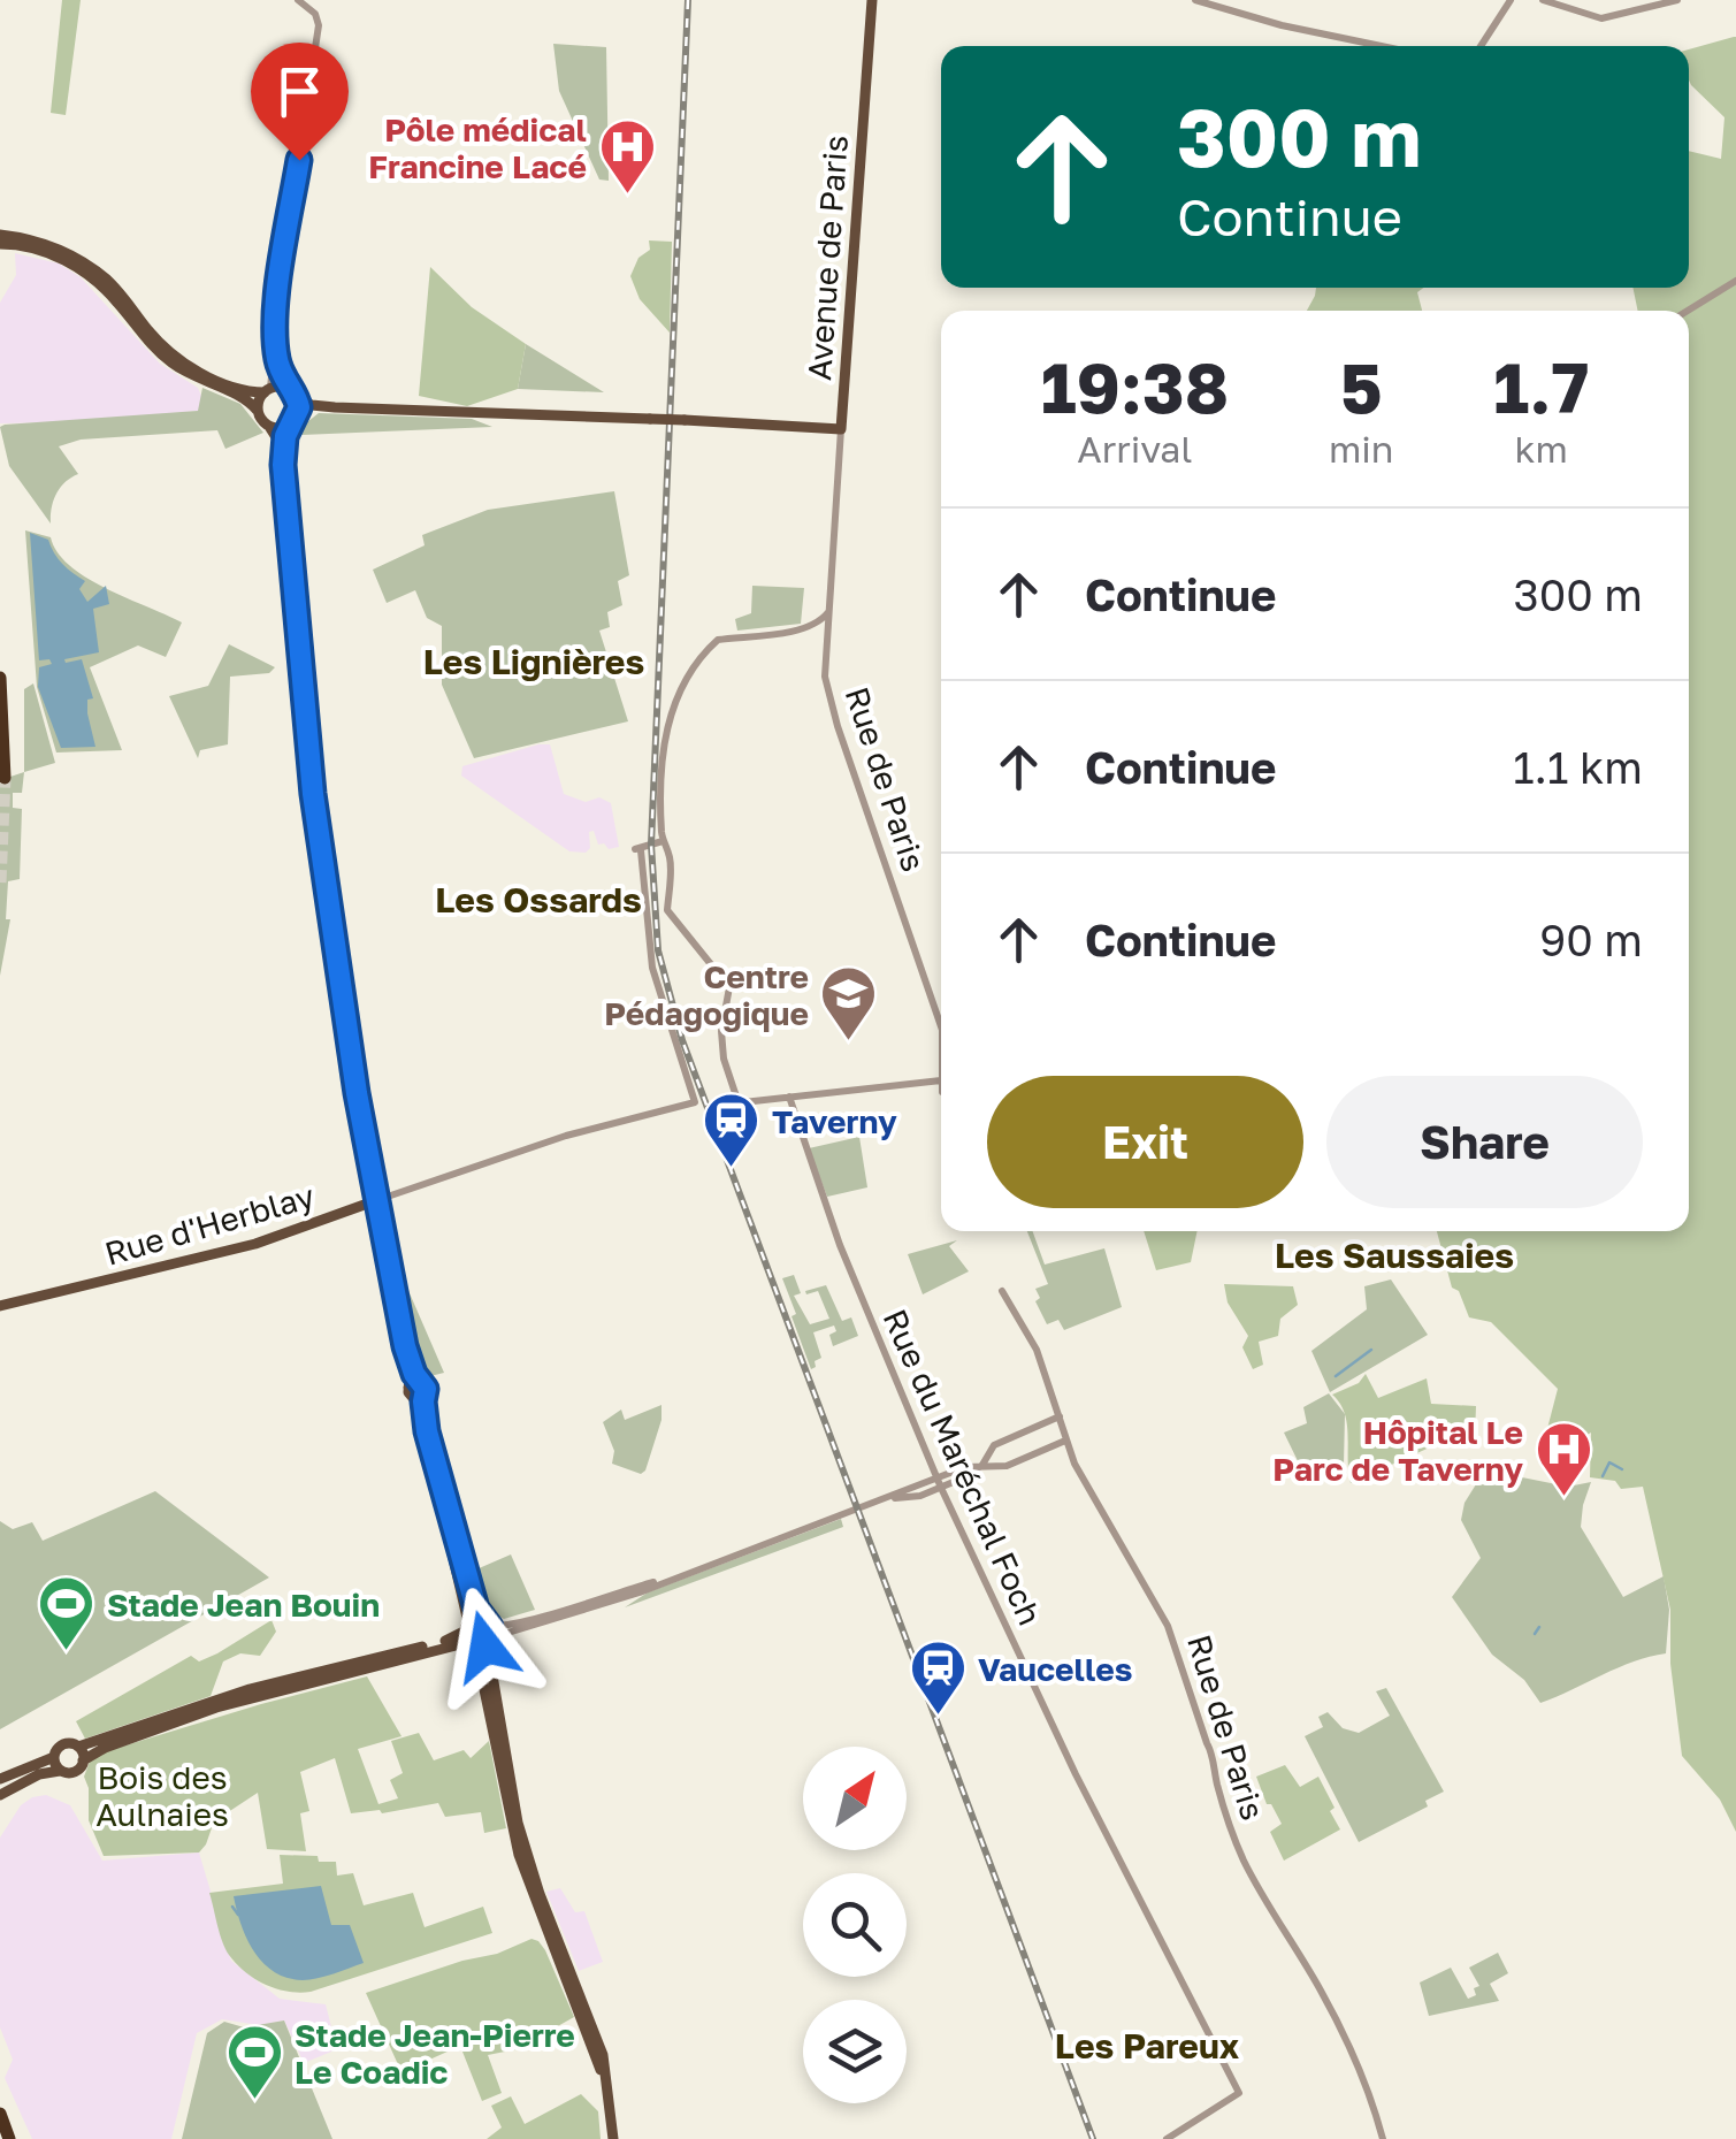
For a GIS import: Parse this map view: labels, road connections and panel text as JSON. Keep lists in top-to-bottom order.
{
  "streets": {
    "main road": ["Avenue de Paris", "Rue d'Herblay"],
    "street": ["Rue de Paris", "Rue du Maréchal Foch"]
  },
  "crossings": [
    ["Avenue de Paris", "Rue de Paris"]
  ],
  "districts": [
    "Les Lignières",
    "Les Ossards",
    "Les Saussaies",
    "Les Pareux"
  ],
  "parks": ["Bois des Aulnaies"],
  "places": {
    "hospital": ["Pôle médical Francine Lacé", "Hôpital Le Parc de Taverny"],
    "school or university": ["Centre Pédagogique"],
    "station": ["Taverny", "Vaucelles"],
    "sports": ["Stade Jean Bouin", "Stade Jean-Pierre Le Coadic"]
  },
  "north": "top right",
  "page": {
    "turn": ["300 m", "Continue"],
    "eta": [
      "19:38",
      "Arrival",
      "5",
      "min",
      "1.7",
      "km"
    ],
    "list": [
      {
        "name": "Continue",
        "value": "300 m"
      },
      {
        "name": "Continue",
        "value": "1.1 km"
      },
      {
        "name": "Continue",
        "value": "90 m"
      }
    ],
    "buttons": ["Exit", "Share"]
  }
}
